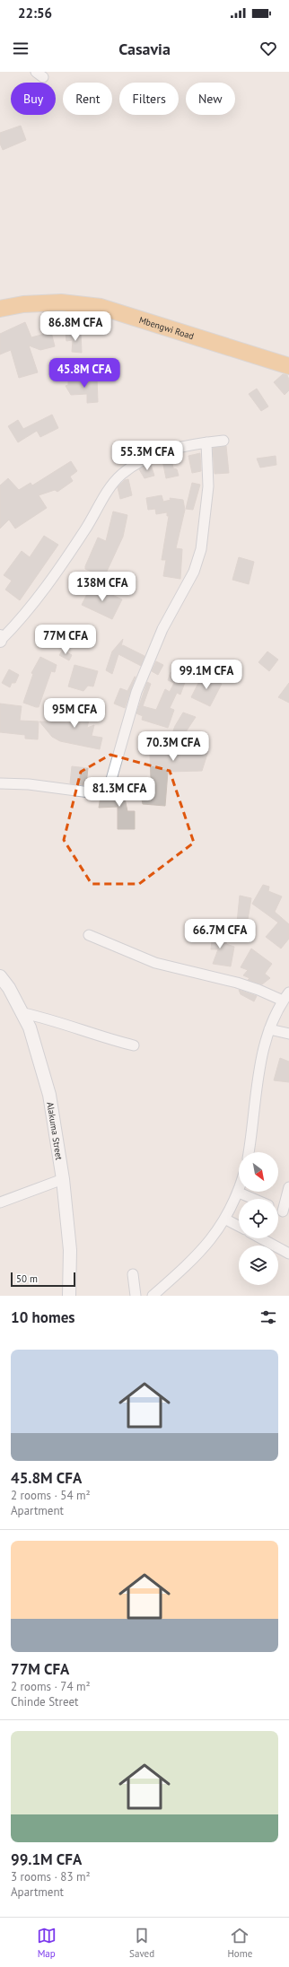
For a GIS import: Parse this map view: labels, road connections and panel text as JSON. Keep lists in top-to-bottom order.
{
  "streets": {
    "main road": ["Mbengwi Road"],
    "street": ["Alakuma Street"]
  },
  "scale_bar": "50 m",
  "north": "bottom right",
  "page": {
    "status": "22:56",
    "header": "Casavia",
    "chip": [
      "Buy",
      "Rent",
      "Filters",
      "New"
    ],
    "price": [
      "86.8M CFA",
      "45.8M CFA",
      "55.3M CFA",
      "138M CFA",
      "77M CFA",
      "99.1M CFA",
      "95M CFA",
      "70.3M CFA",
      "81.3M CFA",
      "66.7M CFA"
    ],
    "scale": "50 m",
    "heading": "10 homes",
    "list": [
      {
        "name": "45.8M CFA",
        "note": "2 rooms · 54 m² · Apartment"
      },
      {
        "name": "77M CFA",
        "note": "2 rooms · 74 m² · Chinde Street"
      },
      {
        "name": "99.1M CFA",
        "note": "3 rooms · 83 m² · Apartment"
      }
    ],
    "tabs": ["Map", "Saved", "Home"]
  }
}
